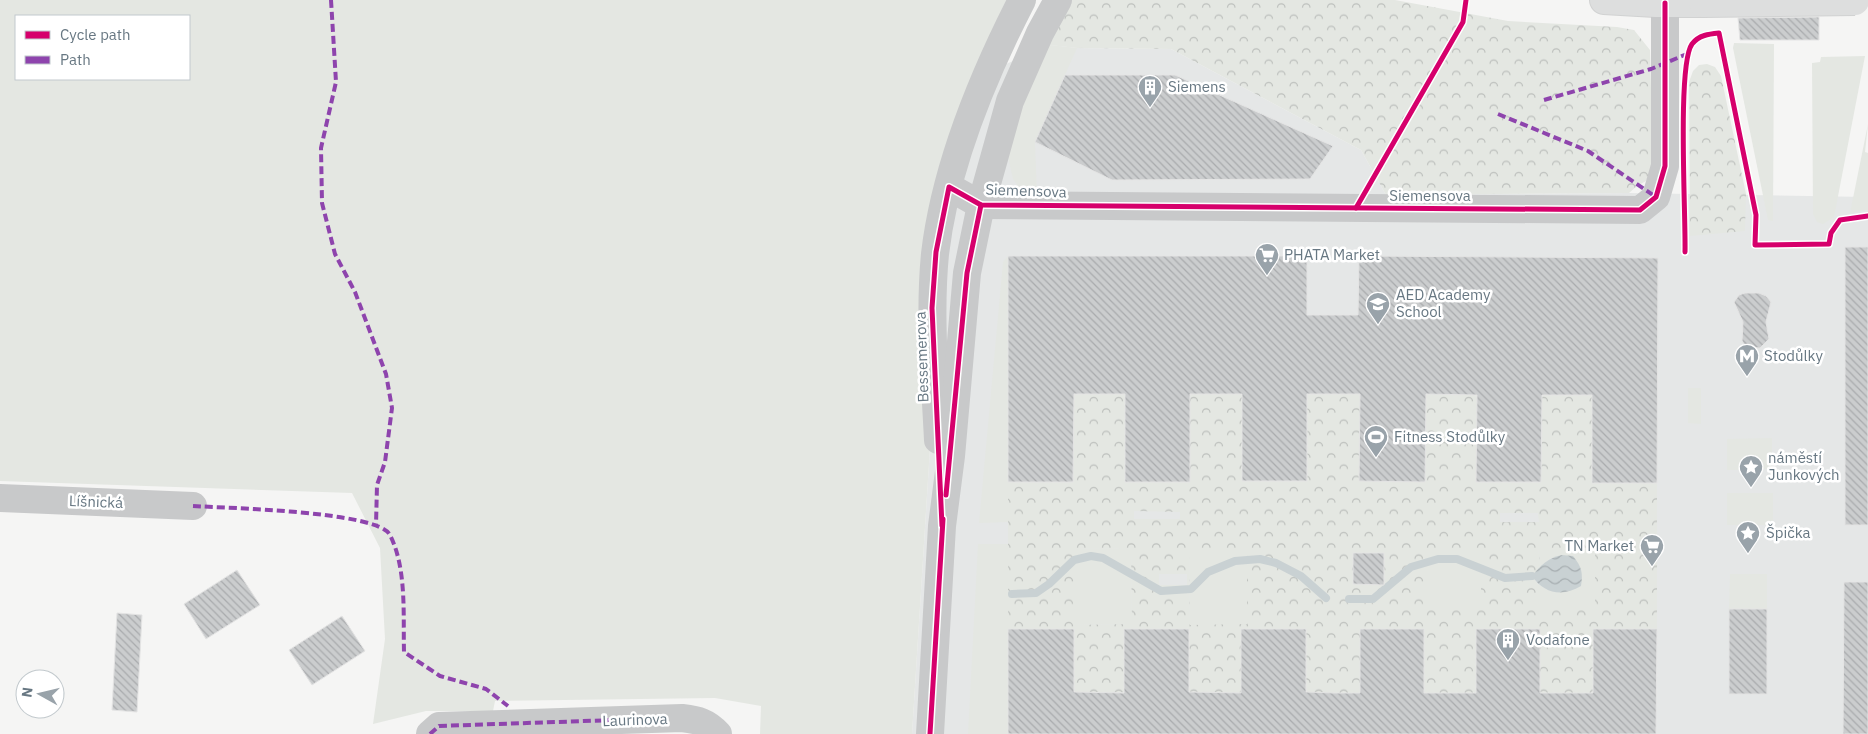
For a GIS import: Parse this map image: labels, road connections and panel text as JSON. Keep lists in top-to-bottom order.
{
  "streets": {
    "street": [
      "Siemensova",
      "Bessemerova",
      "Líšnická",
      "Laurinova"
    ]
  },
  "crossings": [
    ["Siemensova", "Bessemerova"]
  ],
  "places": {
    "building": ["Siemens", "Vodafone"],
    "supermarket": ["PHATA Market", "TN Market"],
    "school or university": ["AED Academy School"],
    "metro station": ["Stodůlky"],
    "sports": ["Fitness Stodůlky"],
    "place": ["náměstí Junkových", "Špička"]
  },
  "legend": ["Cycle path", "Path"],
  "north": "left"
}
